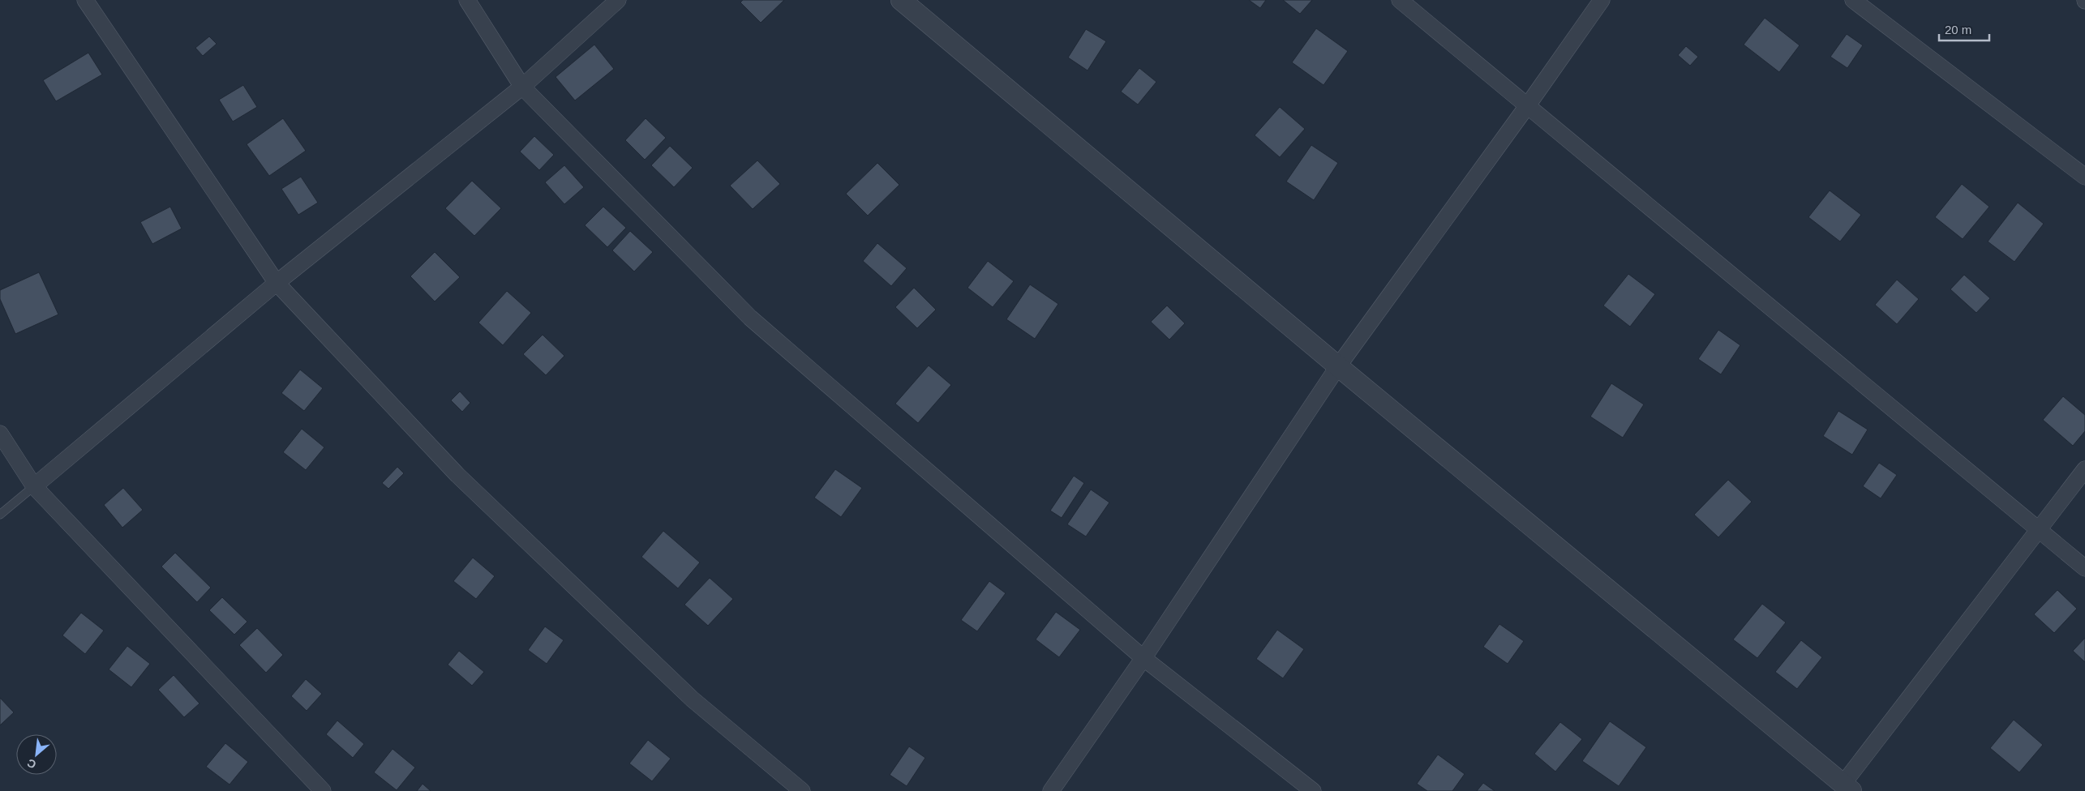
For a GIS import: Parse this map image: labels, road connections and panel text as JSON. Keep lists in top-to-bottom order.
{
  "scale_bar": "20 m",
  "north": "bottom left"
}
